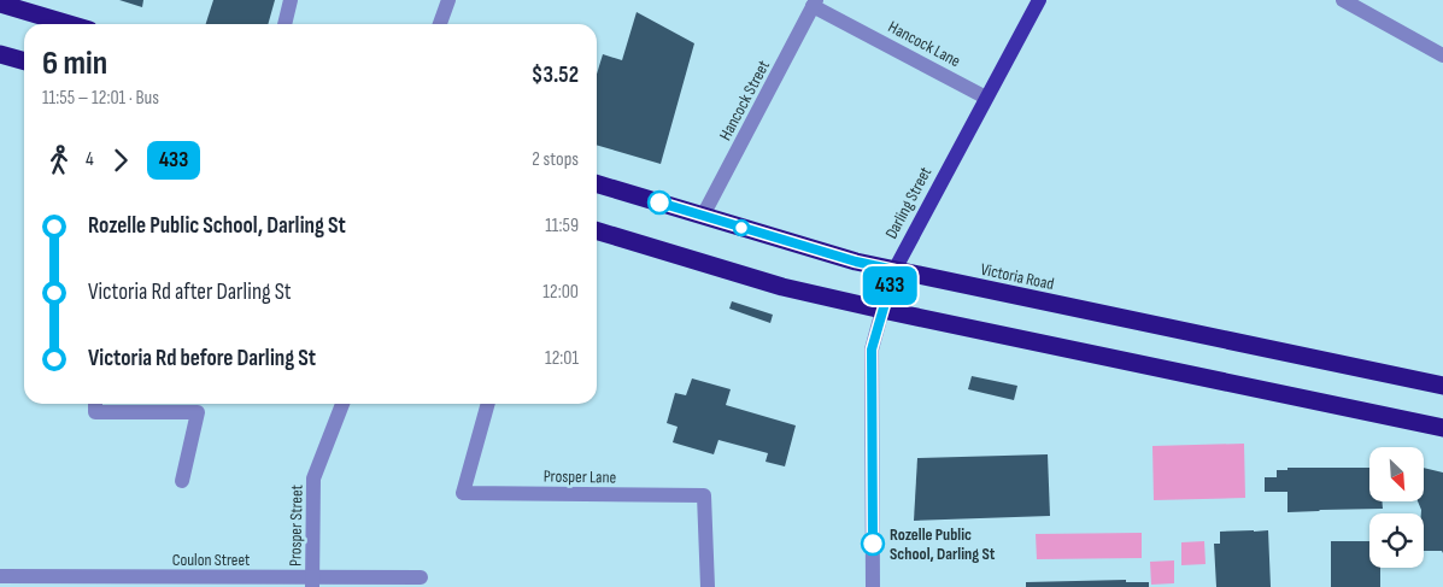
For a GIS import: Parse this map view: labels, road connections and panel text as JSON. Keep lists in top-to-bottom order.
{
  "streets": {
    "highway": ["Darling Street", "Victoria Road"],
    "street": [
      "Hancock Lane",
      "Hancock Street",
      "Prosper Lane",
      "Prosper Street",
      "Coulon Street"
    ]
  },
  "crossings": [
    ["Hancock Lane", "Hancock Street"],
    ["Hancock Lane", "Darling Street"],
    ["Hancock Street", "Victoria Road"],
    ["Darling Street", "Victoria Road"],
    ["Prosper Street", "Coulon Street"]
  ],
  "places": ["Rozelle Public School, Darling St"],
  "lines": ["bus line 433"],
  "north": "bottom right",
  "page": {
    "on_map": "433",
    "heading": ["6 min", "11:55 – 12:01 · Bus", "$3.52"],
    "legs": ["4", "433", "2 stops"],
    "list": [
      {
        "name": "Rozelle Public School, Darling St",
        "value": "11:59"
      },
      {
        "name": "Victoria Rd after Darling St",
        "value": "12:00"
      },
      {
        "name": "Victoria Rd before Darling St",
        "value": "12:01"
      }
    ]
  }
}
